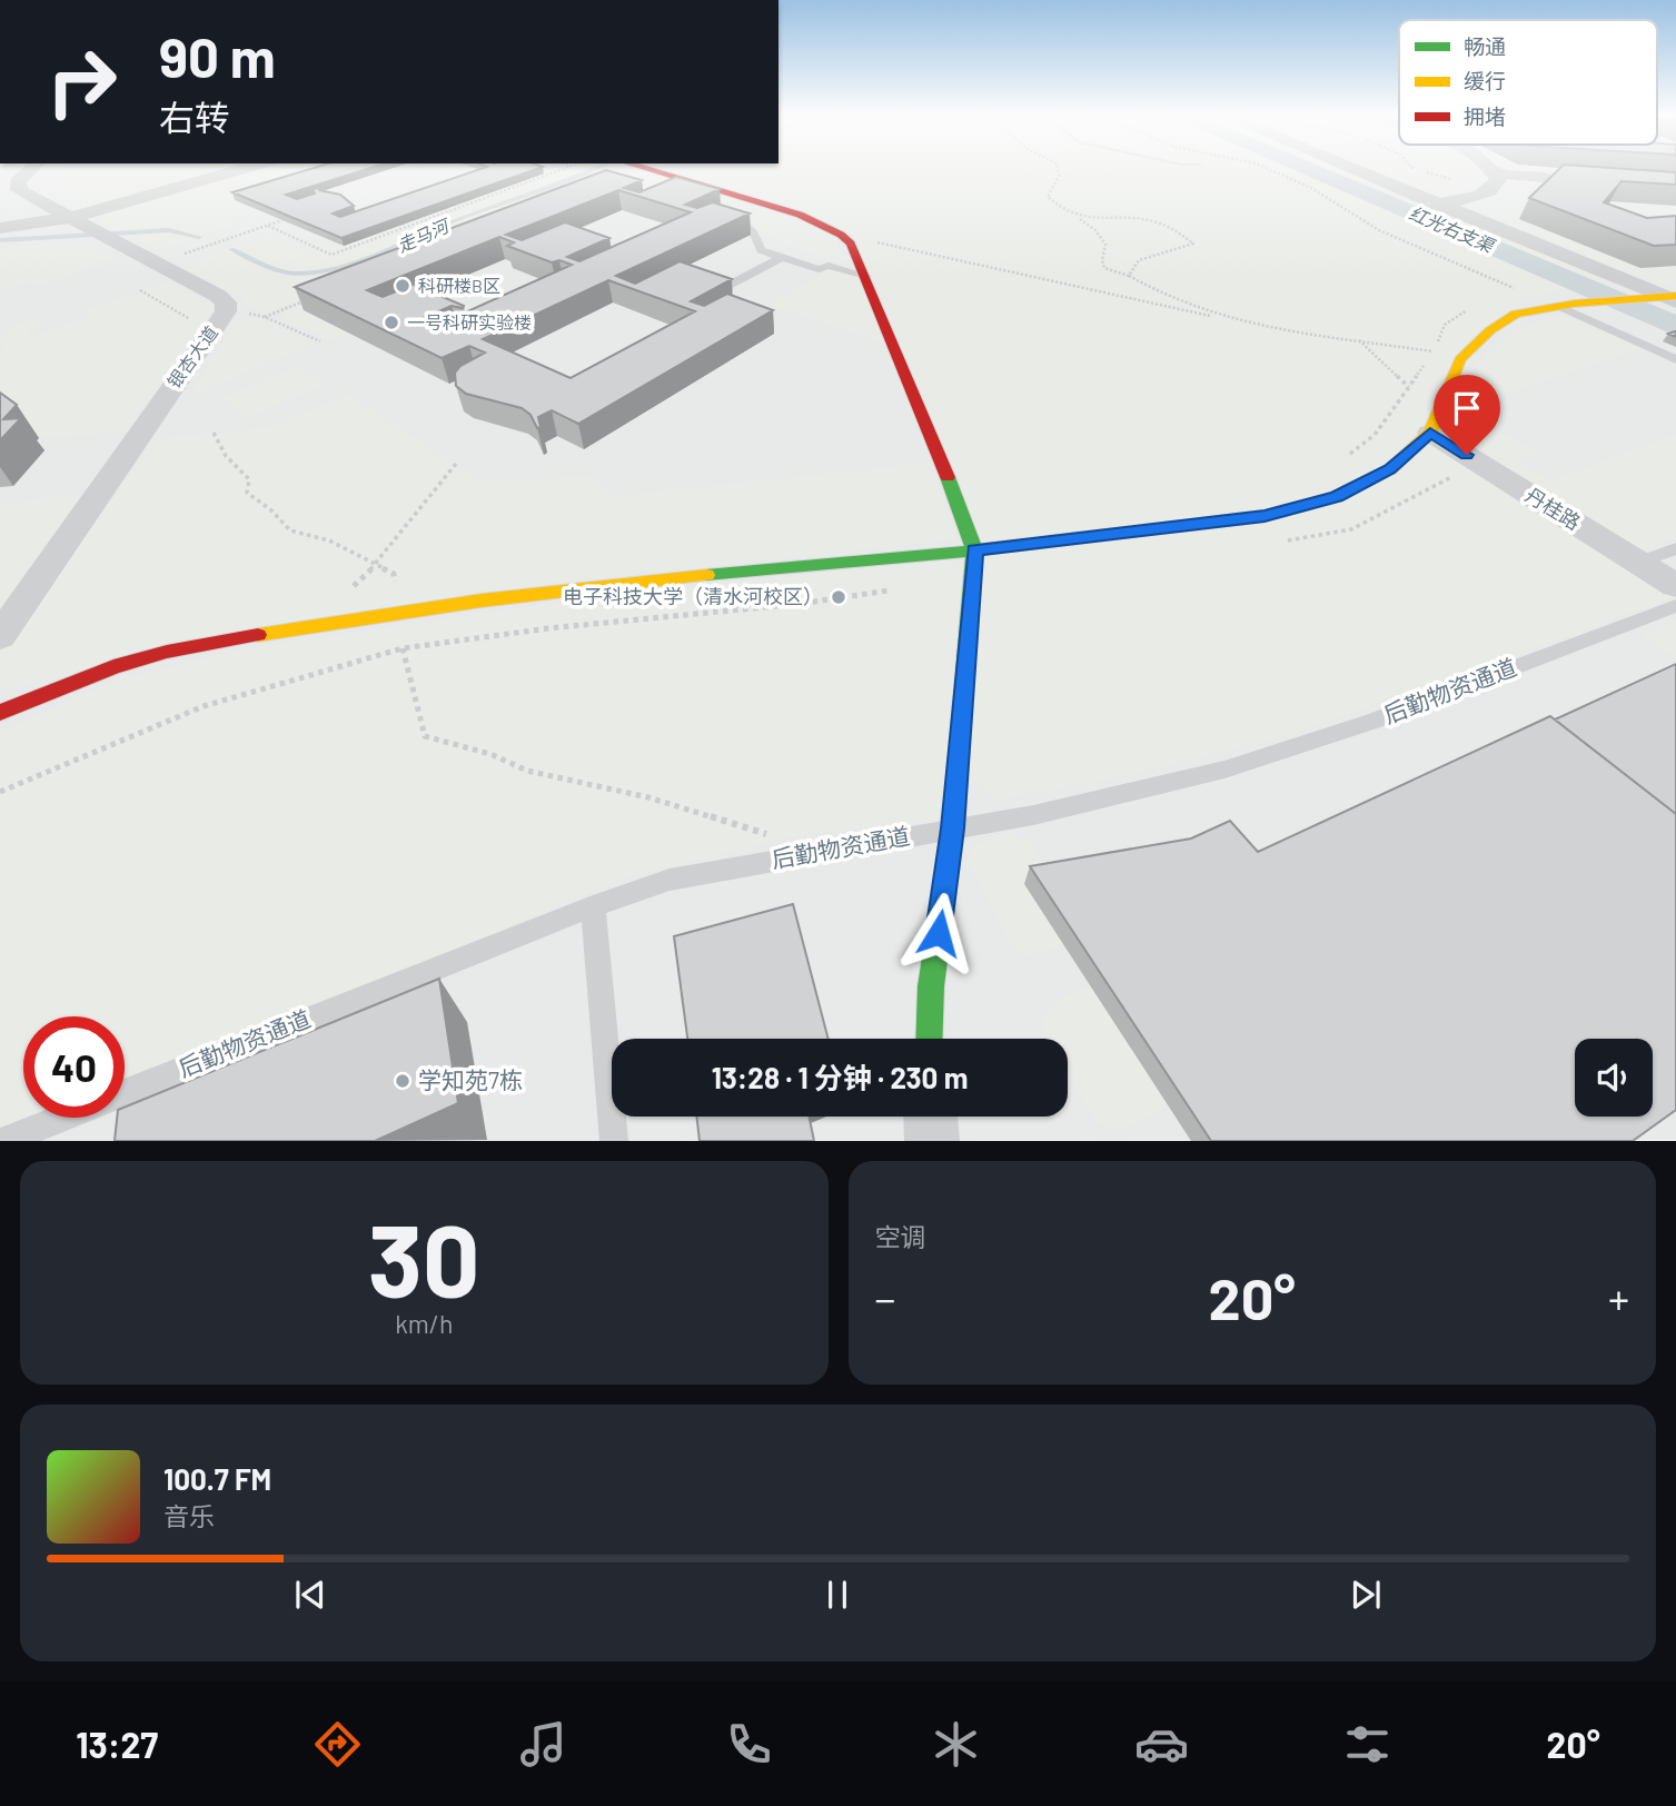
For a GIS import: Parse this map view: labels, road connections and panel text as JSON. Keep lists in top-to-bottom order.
{
  "streets": {
    "street": ["银杏大道", "丹桂路"],
    "lane": ["后勤物资通道"]
  },
  "water": ["红光右支渠", "走马河"],
  "places": [
    "科研楼B区",
    "一号科研实验楼",
    "电子科技大学（清水河校区）",
    "学知苑7栋"
  ],
  "legend": ["畅通", "缓行", "拥堵"],
  "page": {
    "turn": ["90 m", "右转"],
    "limit": "40",
    "trip": "13:28 · 1 分钟 · 230 m",
    "tile": [
      ["30", "km/h"],
      "空调"
    ],
    "heat": ["−", "20°", "+"],
    "song": ["100.7 FM", "音乐"],
    "tabs": ["13:27", "20°"]
  }
}
